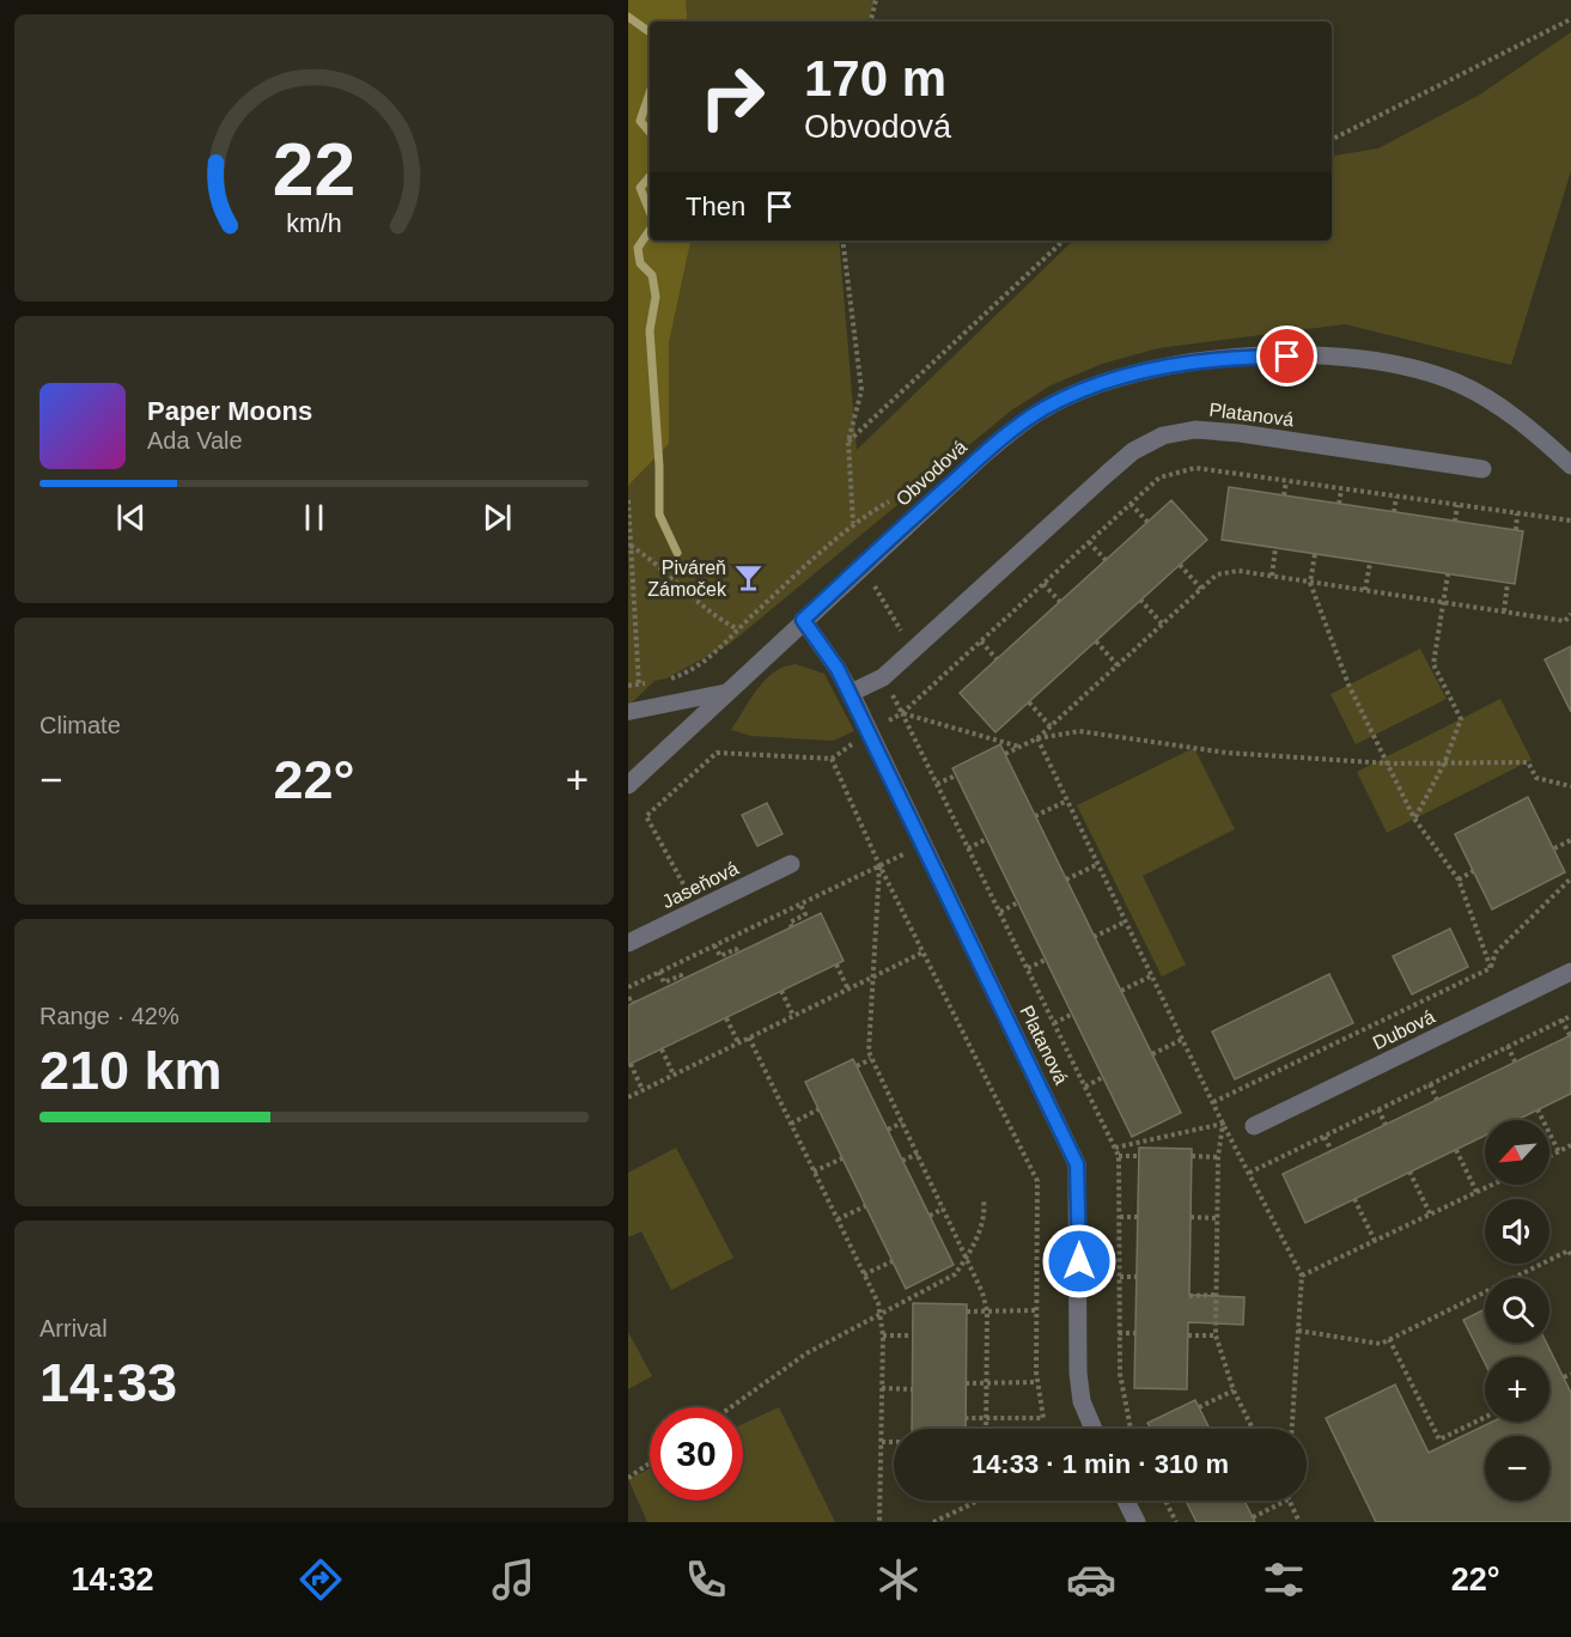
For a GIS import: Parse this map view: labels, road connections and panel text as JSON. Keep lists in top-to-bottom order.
{
  "streets": {
    "street": [
      "Platanová",
      "Obvodová",
      "Jaseňová",
      "Dubová"
    ]
  },
  "crossings": [
    ["Platanová", "Obvodová"]
  ],
  "places": {
    "bar": ["Piváreň Zámoček"]
  },
  "north": "bottom left",
  "page": {
    "turn": ["170 m", "Obvodová"],
    "then": "Then",
    "song": ["Paper Moons", "Ada Vale"],
    "tile": [
      "Climate",
      ["Range · 42%", "210 km"],
      ["Arrival", "14:33"]
    ],
    "heat": ["−", "22°", "+"],
    "map_buttons": ["+", "−"],
    "limit": "30",
    "trip": "14:33 · 1 min · 310 m",
    "tabs": ["14:32", "22°"],
    "gauge": ["22", "km/h"]
  }
}
